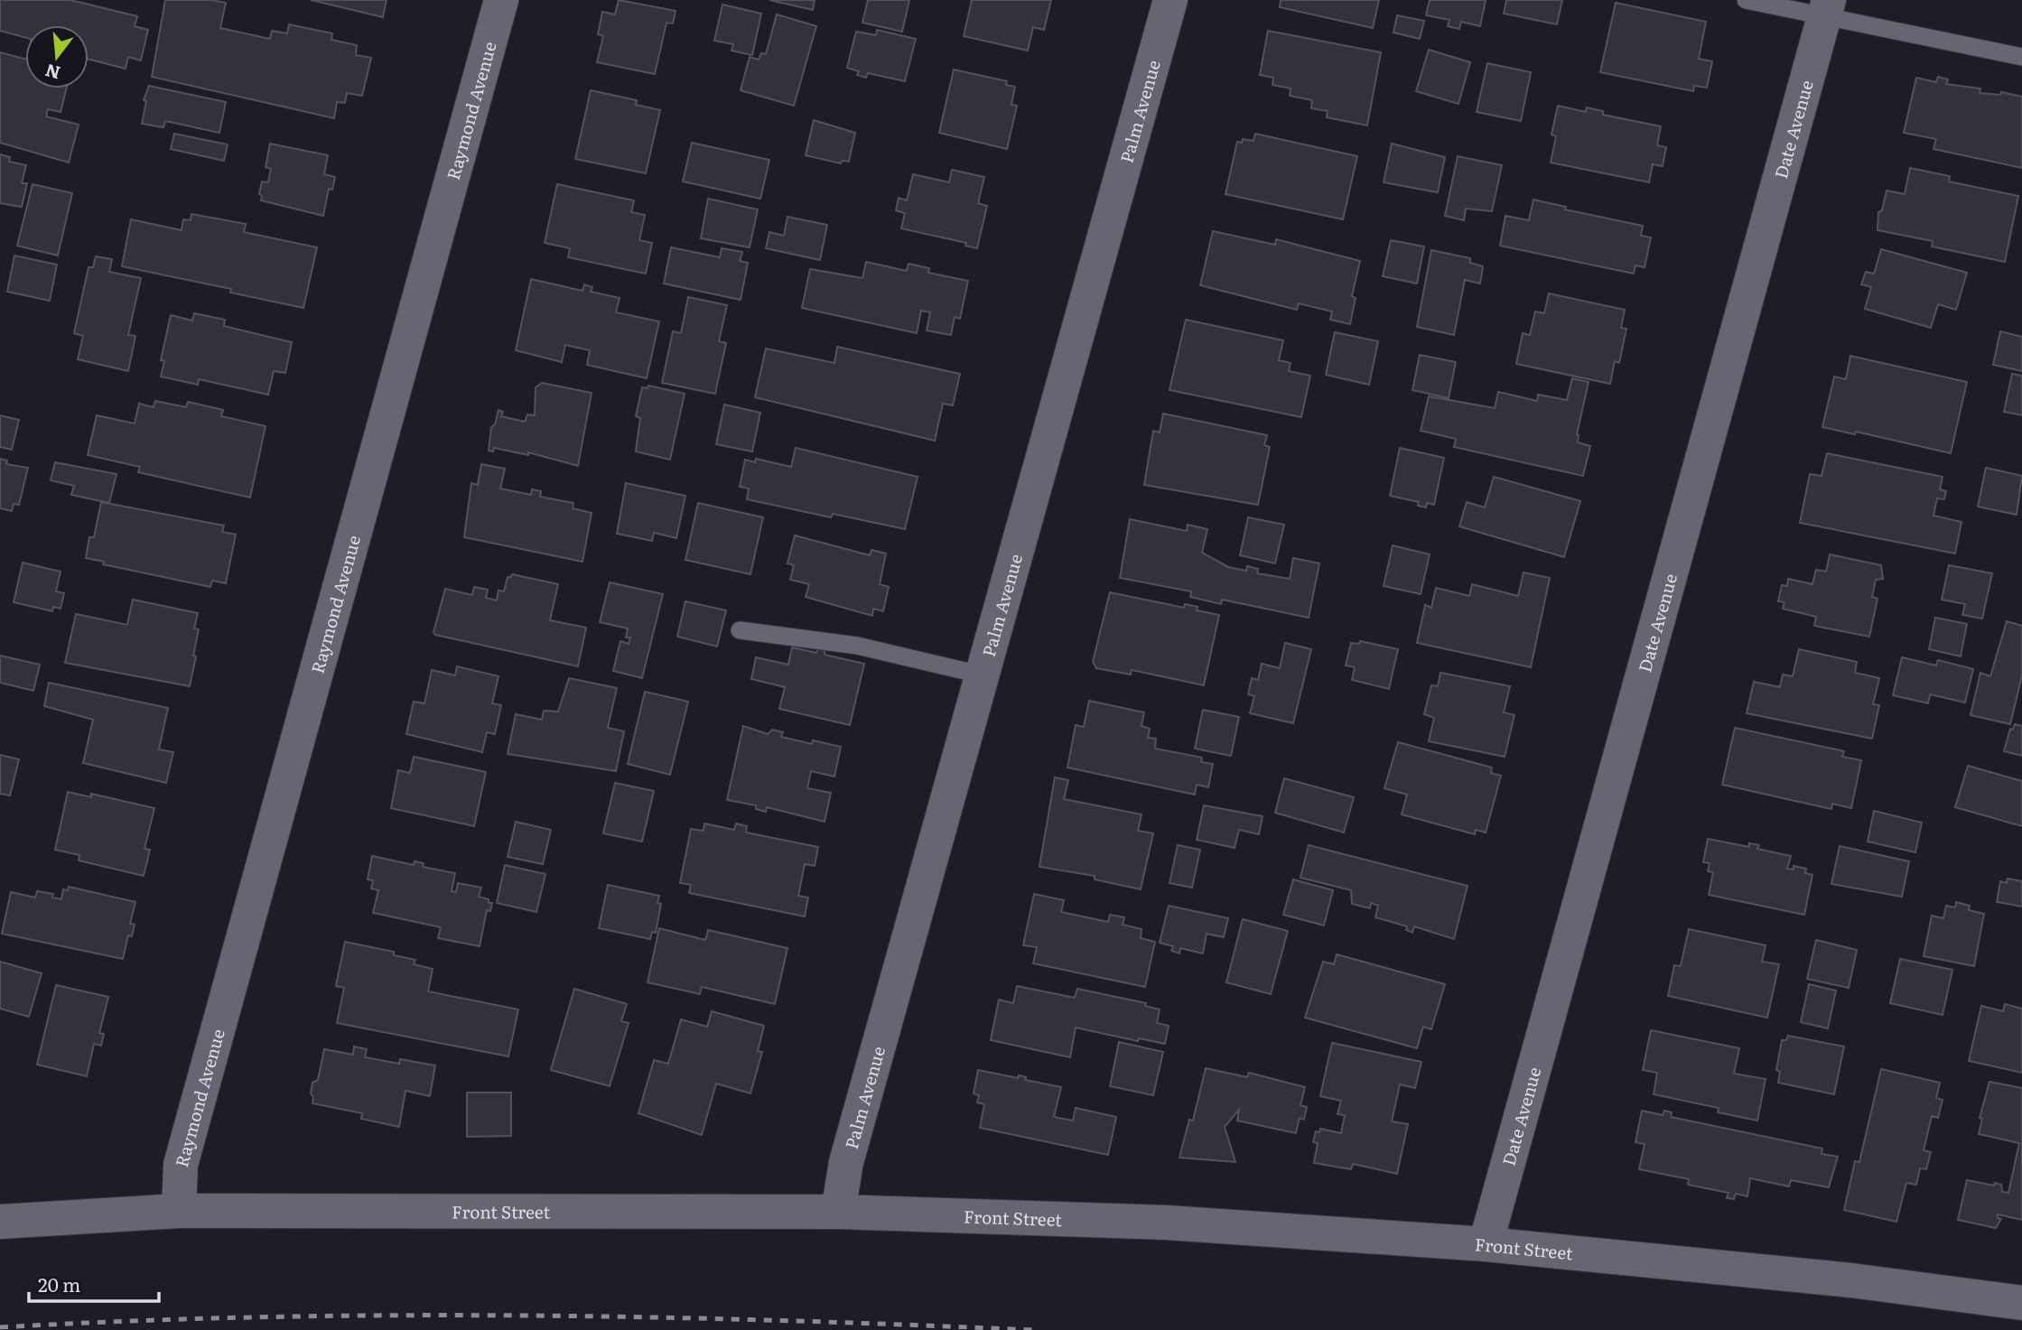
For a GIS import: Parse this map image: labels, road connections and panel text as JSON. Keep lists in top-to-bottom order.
{
  "streets": {
    "street": [
      "Raymond Avenue",
      "Palm Avenue",
      "Date Avenue",
      "Front Street"
    ]
  },
  "crossings": [
    ["Raymond Avenue", "Front Street"],
    ["Palm Avenue", "Front Street"],
    ["Date Avenue", "Front Street"]
  ],
  "scale_bar": "20 m",
  "north": "bottom"
}
